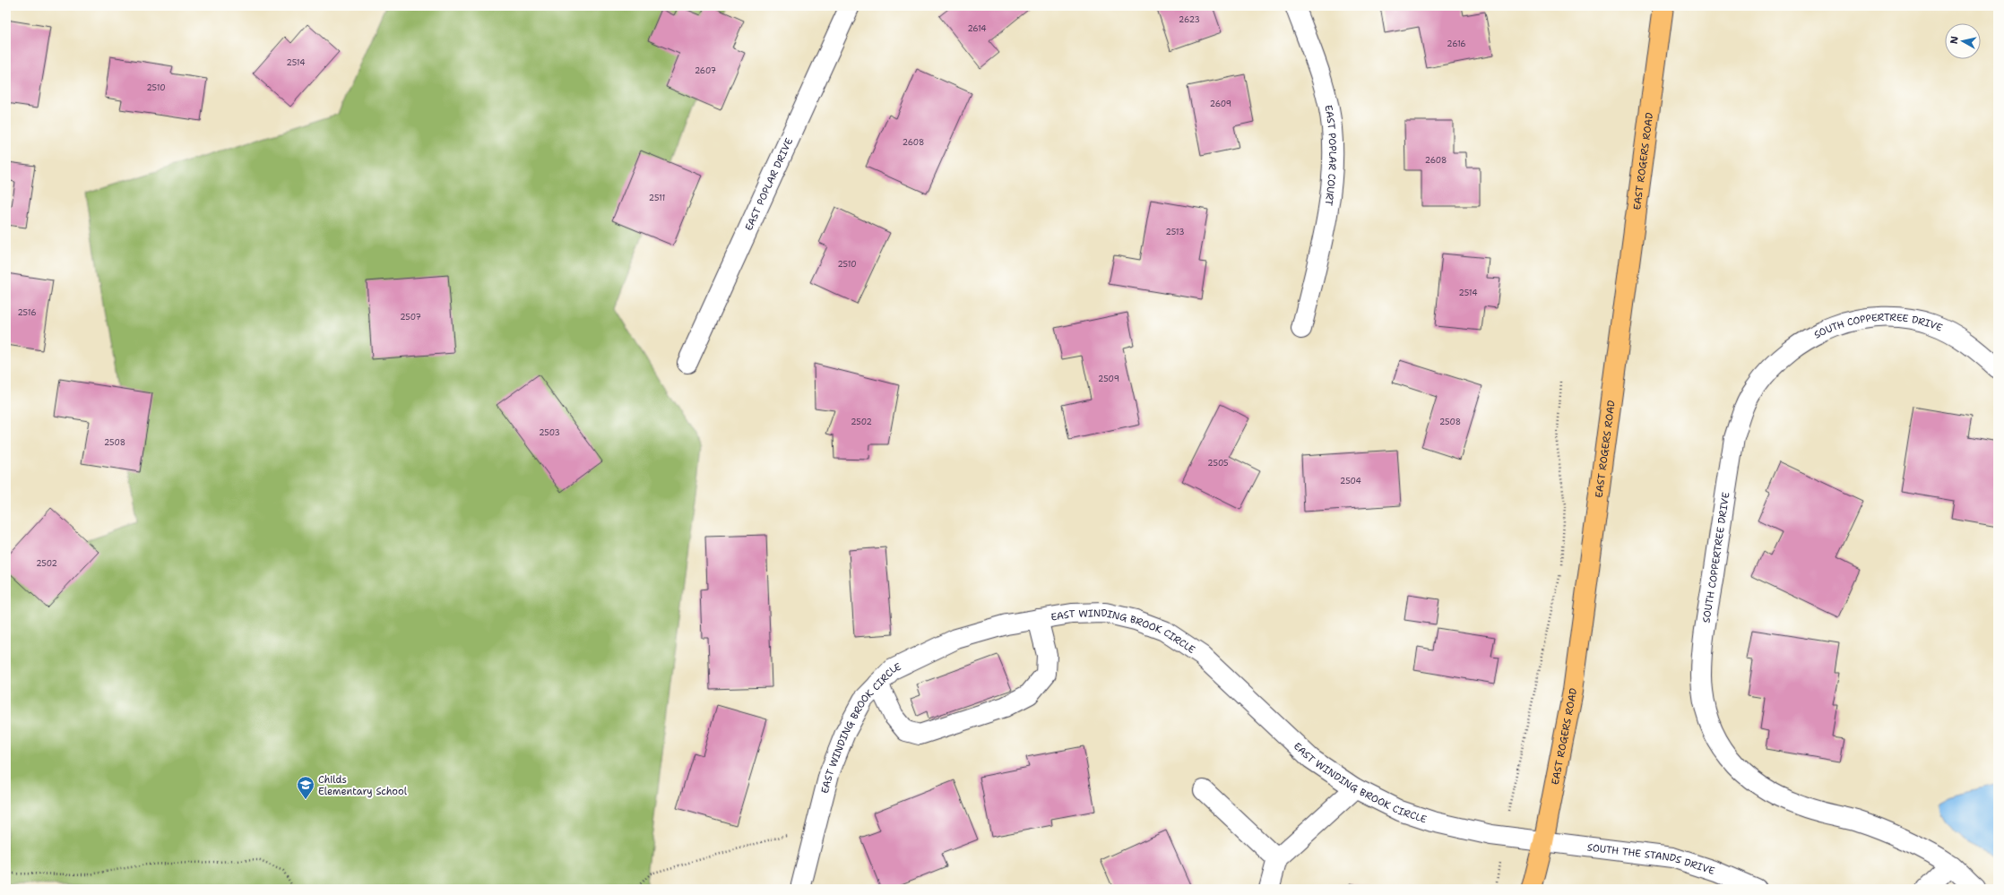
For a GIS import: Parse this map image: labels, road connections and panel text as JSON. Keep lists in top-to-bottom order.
{
  "streets": {
    "main road": ["EAST ROGERS ROAD"],
    "street": [
      "EAST POPLAR COURT",
      "EAST POPLAR DRIVE",
      "SOUTH COPPERTREE DRIVE",
      "EAST WINDING BROOK CIRCLE",
      "SOUTH THE STANDS DRIVE"
    ]
  },
  "crossings": [
    ["EAST ROGERS ROAD", "EAST WINDING BROOK CIRCLE"],
    ["EAST ROGERS ROAD", "SOUTH THE STANDS DRIVE"],
    ["EAST WINDING BROOK CIRCLE", "SOUTH THE STANDS DRIVE"]
  ],
  "places": {
    "school or university": ["Childs Elementary School"]
  },
  "house_numbers": [
    "2623",
    "2614",
    "2616",
    "2514",
    "2607",
    "2510",
    "2609",
    "2608",
    "2608",
    "2511",
    "2513",
    "2510",
    "2514",
    "2516",
    "2507",
    "2509",
    "2502",
    "2508",
    "2503",
    "2508",
    "2505",
    "2504",
    "2502"
  ],
  "north": "left"
}
